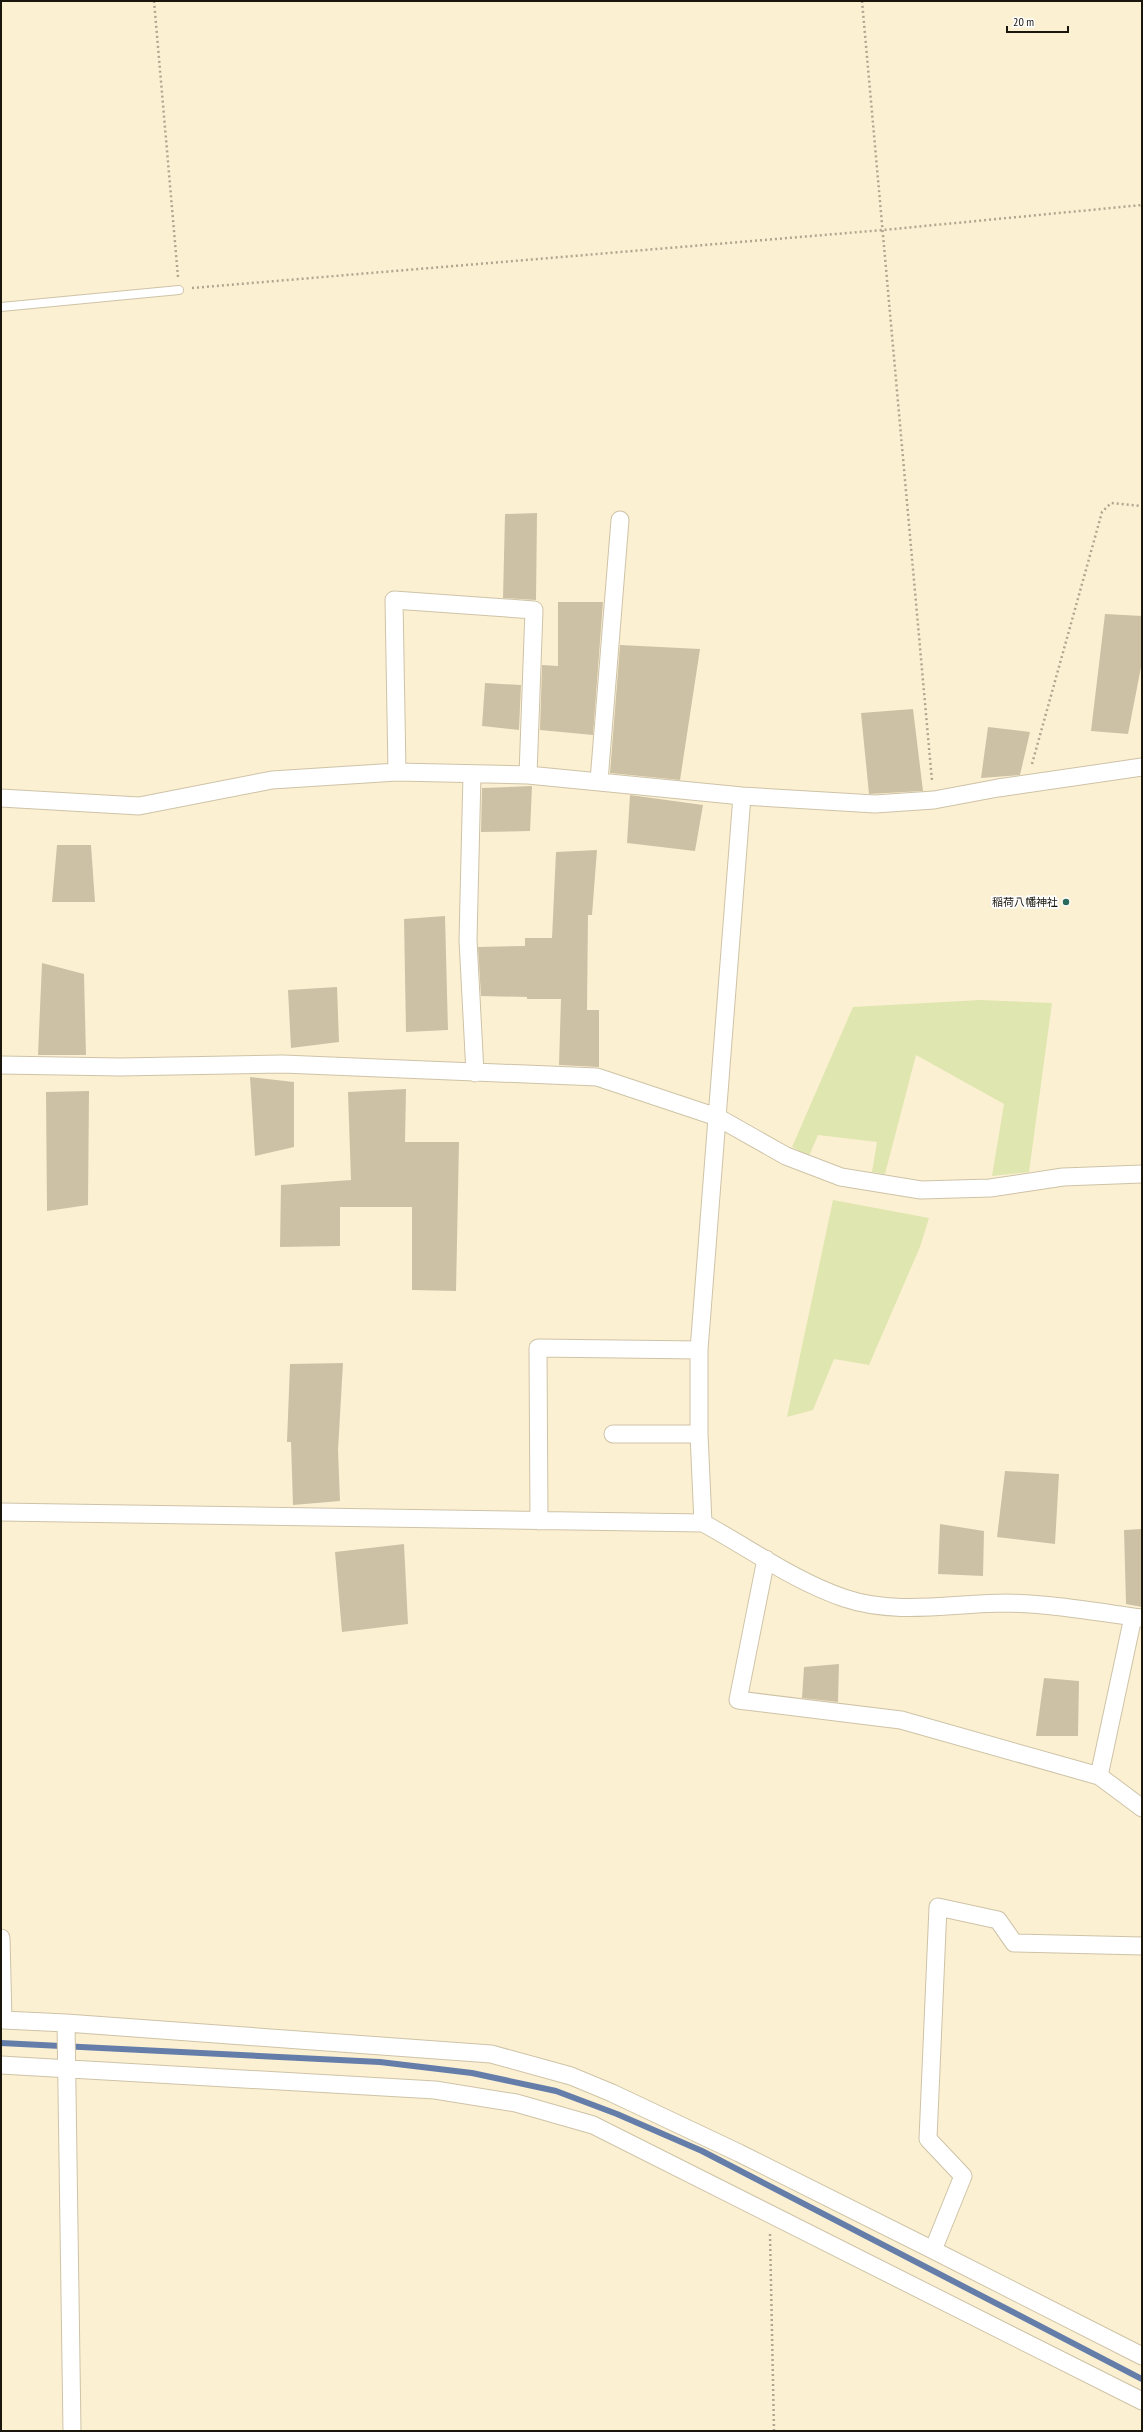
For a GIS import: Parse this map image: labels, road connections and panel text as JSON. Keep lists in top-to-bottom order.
{
  "places": ["稲荷八幡神社"],
  "scale_bar": "20 m"
}
